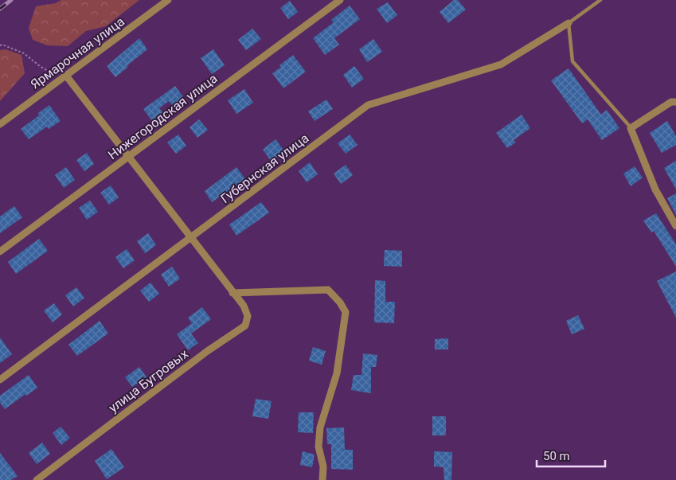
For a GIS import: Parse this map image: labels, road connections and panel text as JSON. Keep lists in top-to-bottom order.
{
  "streets": {
    "street": [
      "Ярмарочная улица",
      "Нижегородская улица",
      "Губернская улица",
      "улица Бугровых"
    ]
  },
  "crossings": [
    ["Ярмарочная улица", "улица Бугровых"],
    ["Нижегородская улица", "улица Бугровых"],
    ["Губернская улица", "улица Бугровых"]
  ],
  "scale_bar": "50 m"
}
